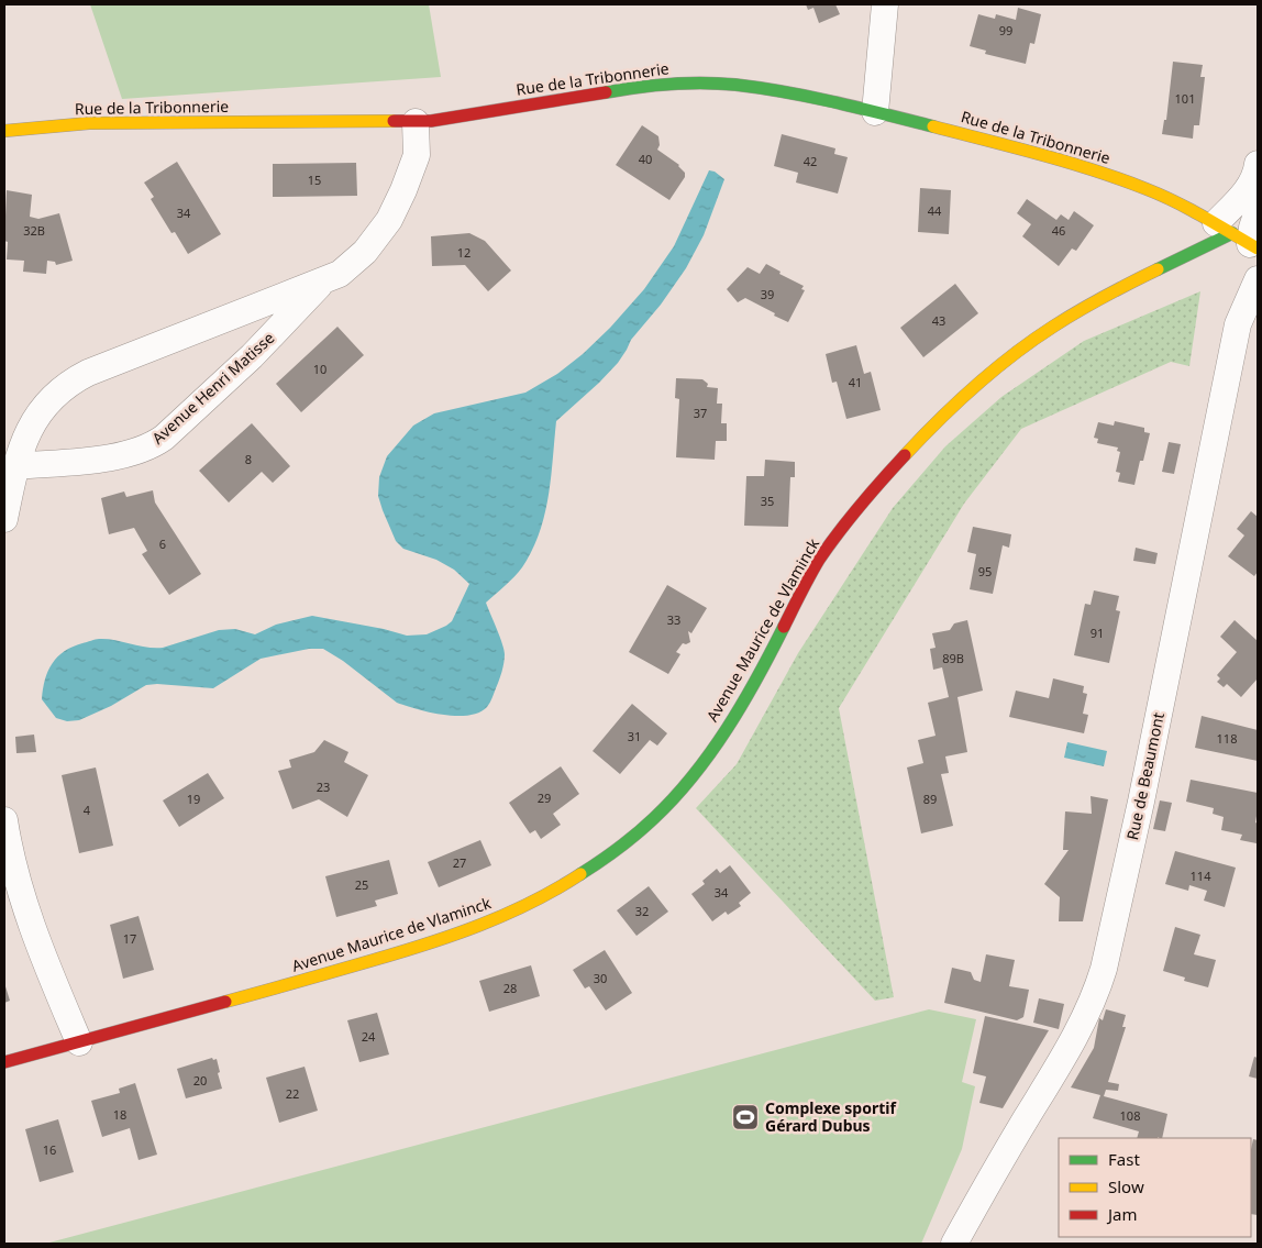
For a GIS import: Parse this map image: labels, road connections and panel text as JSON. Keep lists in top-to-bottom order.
{
  "streets": {
    "street": [
      "Rue de la Tribonnerie",
      "Avenue Henri Matisse",
      "Avenue Maurice de Vlaminck",
      "Rue de Beaumont"
    ]
  },
  "crossings": [
    ["Rue de la Tribonnerie", "Avenue Henri Matisse"],
    ["Rue de la Tribonnerie", "Avenue Maurice de Vlaminck"]
  ],
  "places": {
    "sports": ["Complexe sportif Gérard Dubus"]
  },
  "house_numbers": [
    "99",
    "101",
    "40",
    "42",
    "15",
    "44",
    "34",
    "32B",
    "46",
    "12",
    "39",
    "43",
    "10",
    "41",
    "37",
    "8",
    "35",
    "6",
    "95",
    "33",
    "91",
    "89B",
    "31",
    "118",
    "23",
    "29",
    "19",
    "89",
    "4",
    "27",
    "114",
    "25",
    "34",
    "32",
    "17",
    "30",
    "28",
    "24",
    "20",
    "22",
    "18",
    "108",
    "16"
  ],
  "legend": ["Fast", "Slow", "Jam"]
}
